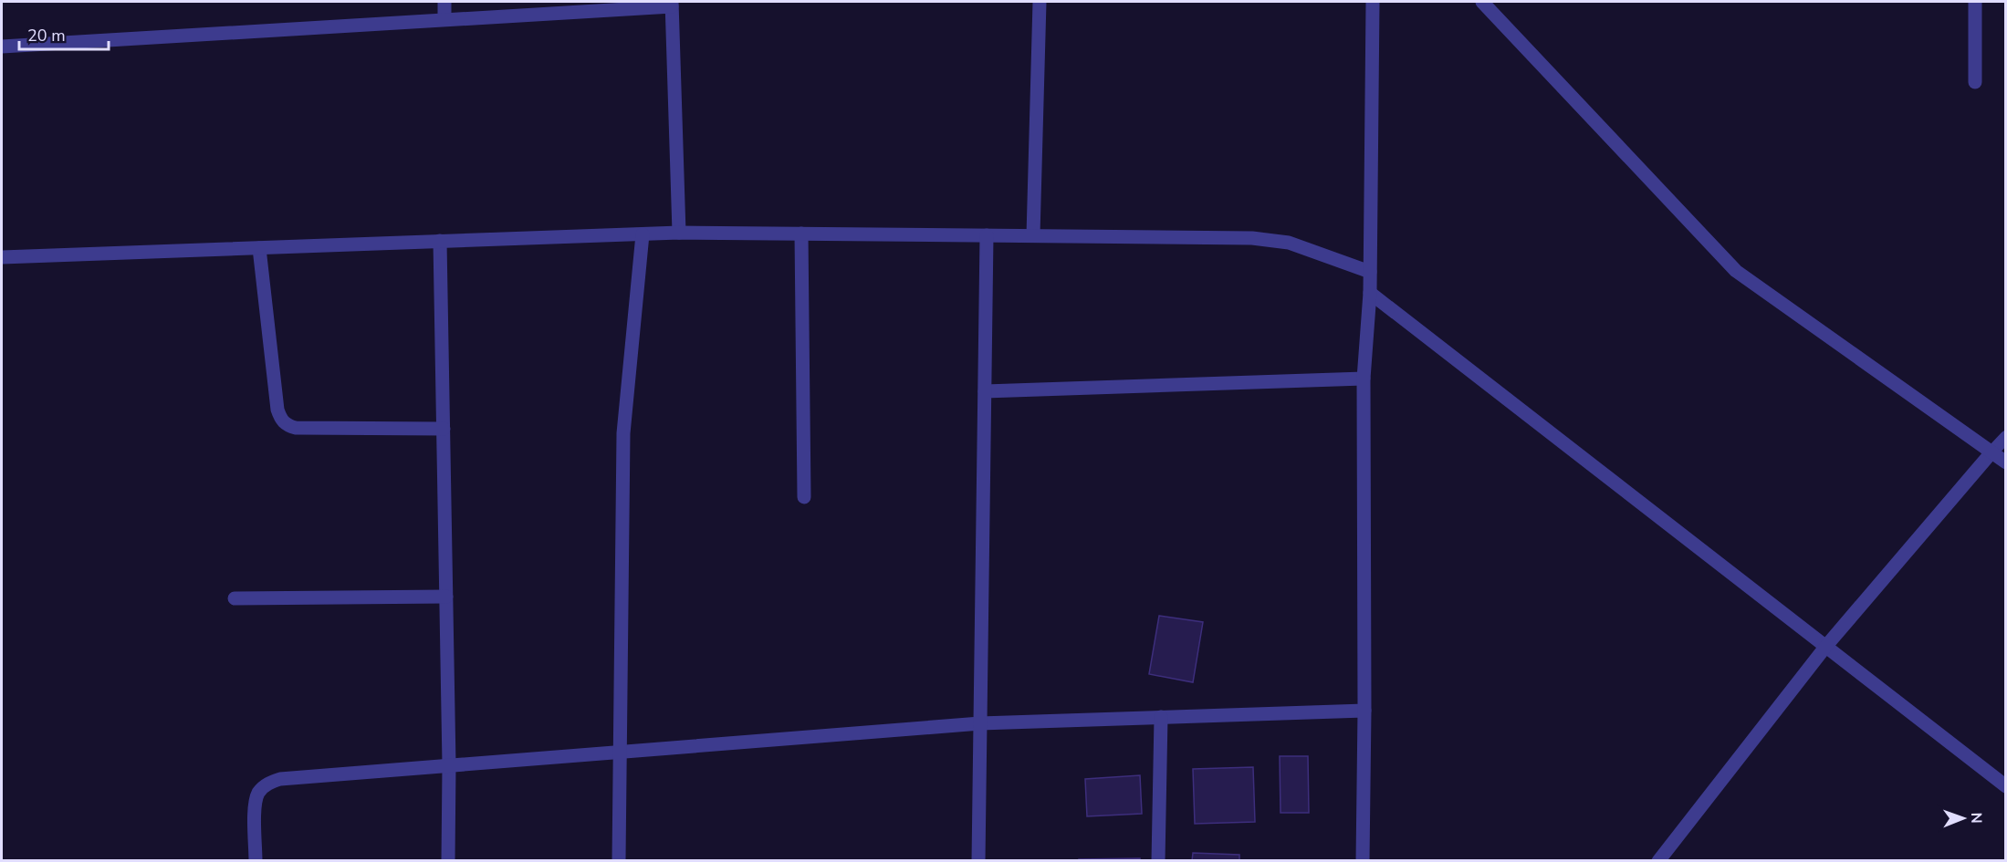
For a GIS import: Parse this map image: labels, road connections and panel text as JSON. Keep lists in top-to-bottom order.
{
  "scale_bar": "20 m",
  "north": "right"
}
